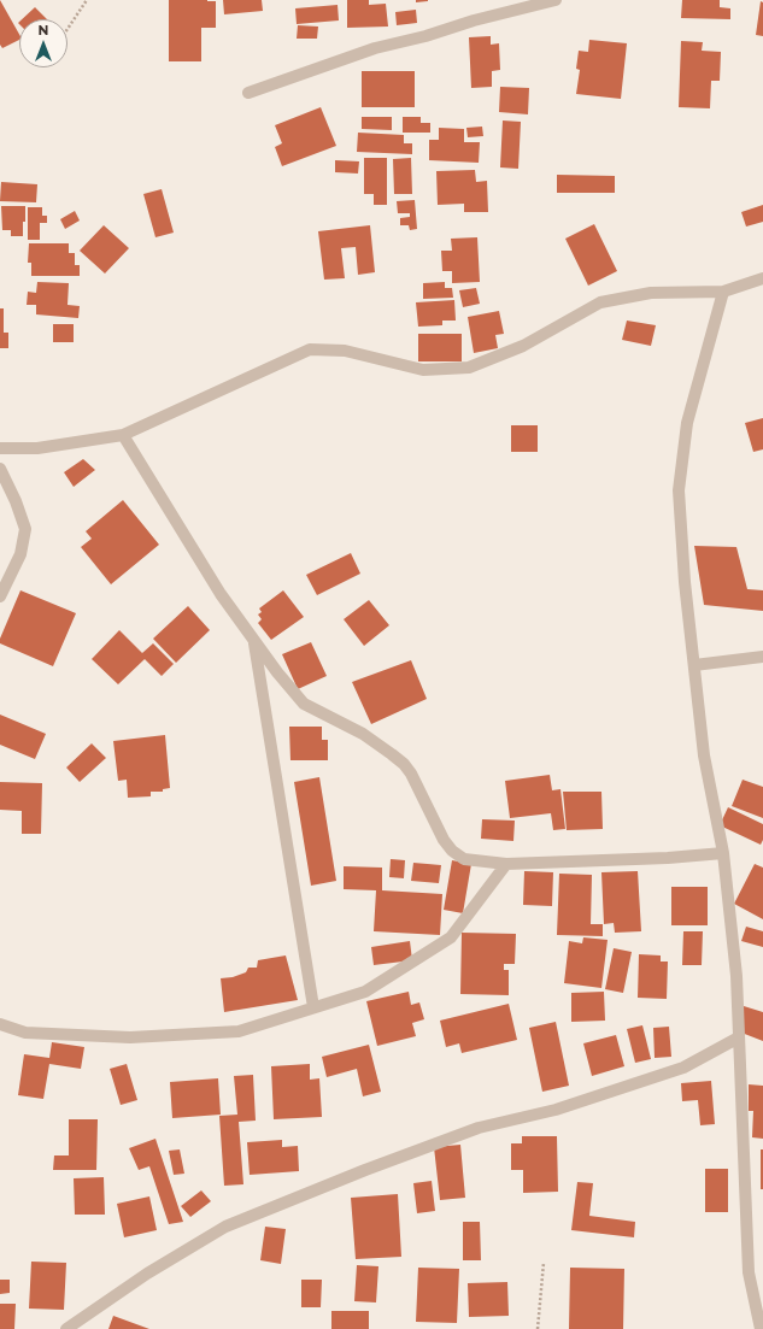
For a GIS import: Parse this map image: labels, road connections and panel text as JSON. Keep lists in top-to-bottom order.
{
  "north": "top"
}
